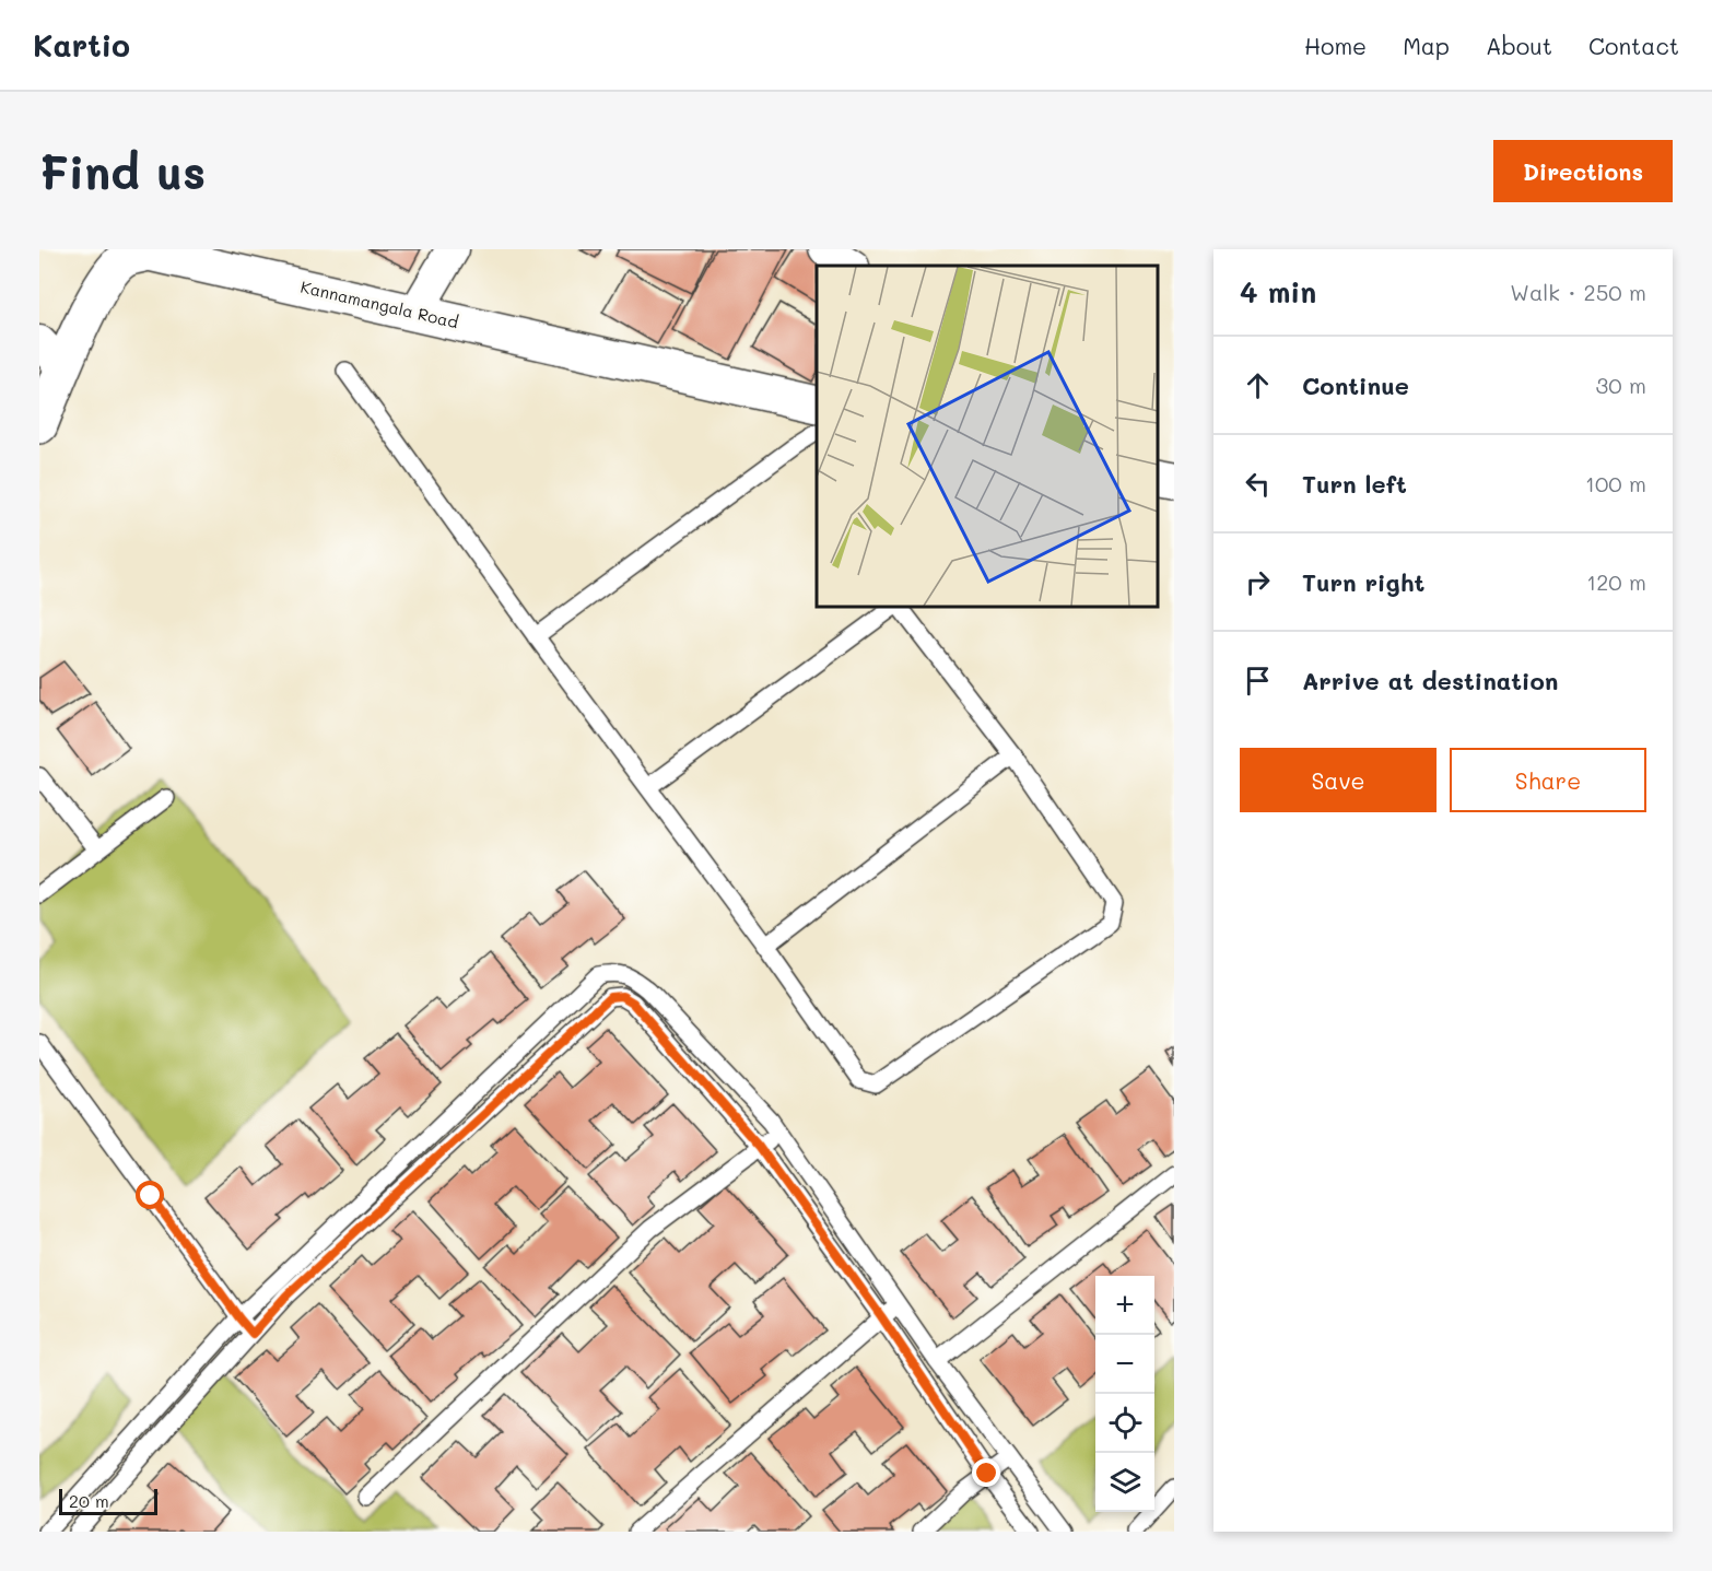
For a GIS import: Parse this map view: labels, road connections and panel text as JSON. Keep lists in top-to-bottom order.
{
  "streets": {
    "main road": ["Kannamangala Road"]
  },
  "scale_bar": "20 m",
  "page": {
    "header": "Kartio",
    "nav": [
      "Home",
      "Map",
      "About",
      "Contact"
    ],
    "buttons": [
      "Directions",
      ["Save", "Share"]
    ],
    "title": "Find us",
    "heading": ["4 min", "Walk · 250 m"],
    "list": [
      ["Continue", "30 m"],
      ["Turn left", "100 m"],
      ["Turn right", "120 m"],
      "Arrive at destination"
    ],
    "map_buttons": ["+", "−"],
    "scale": "20 m"
  }
}
